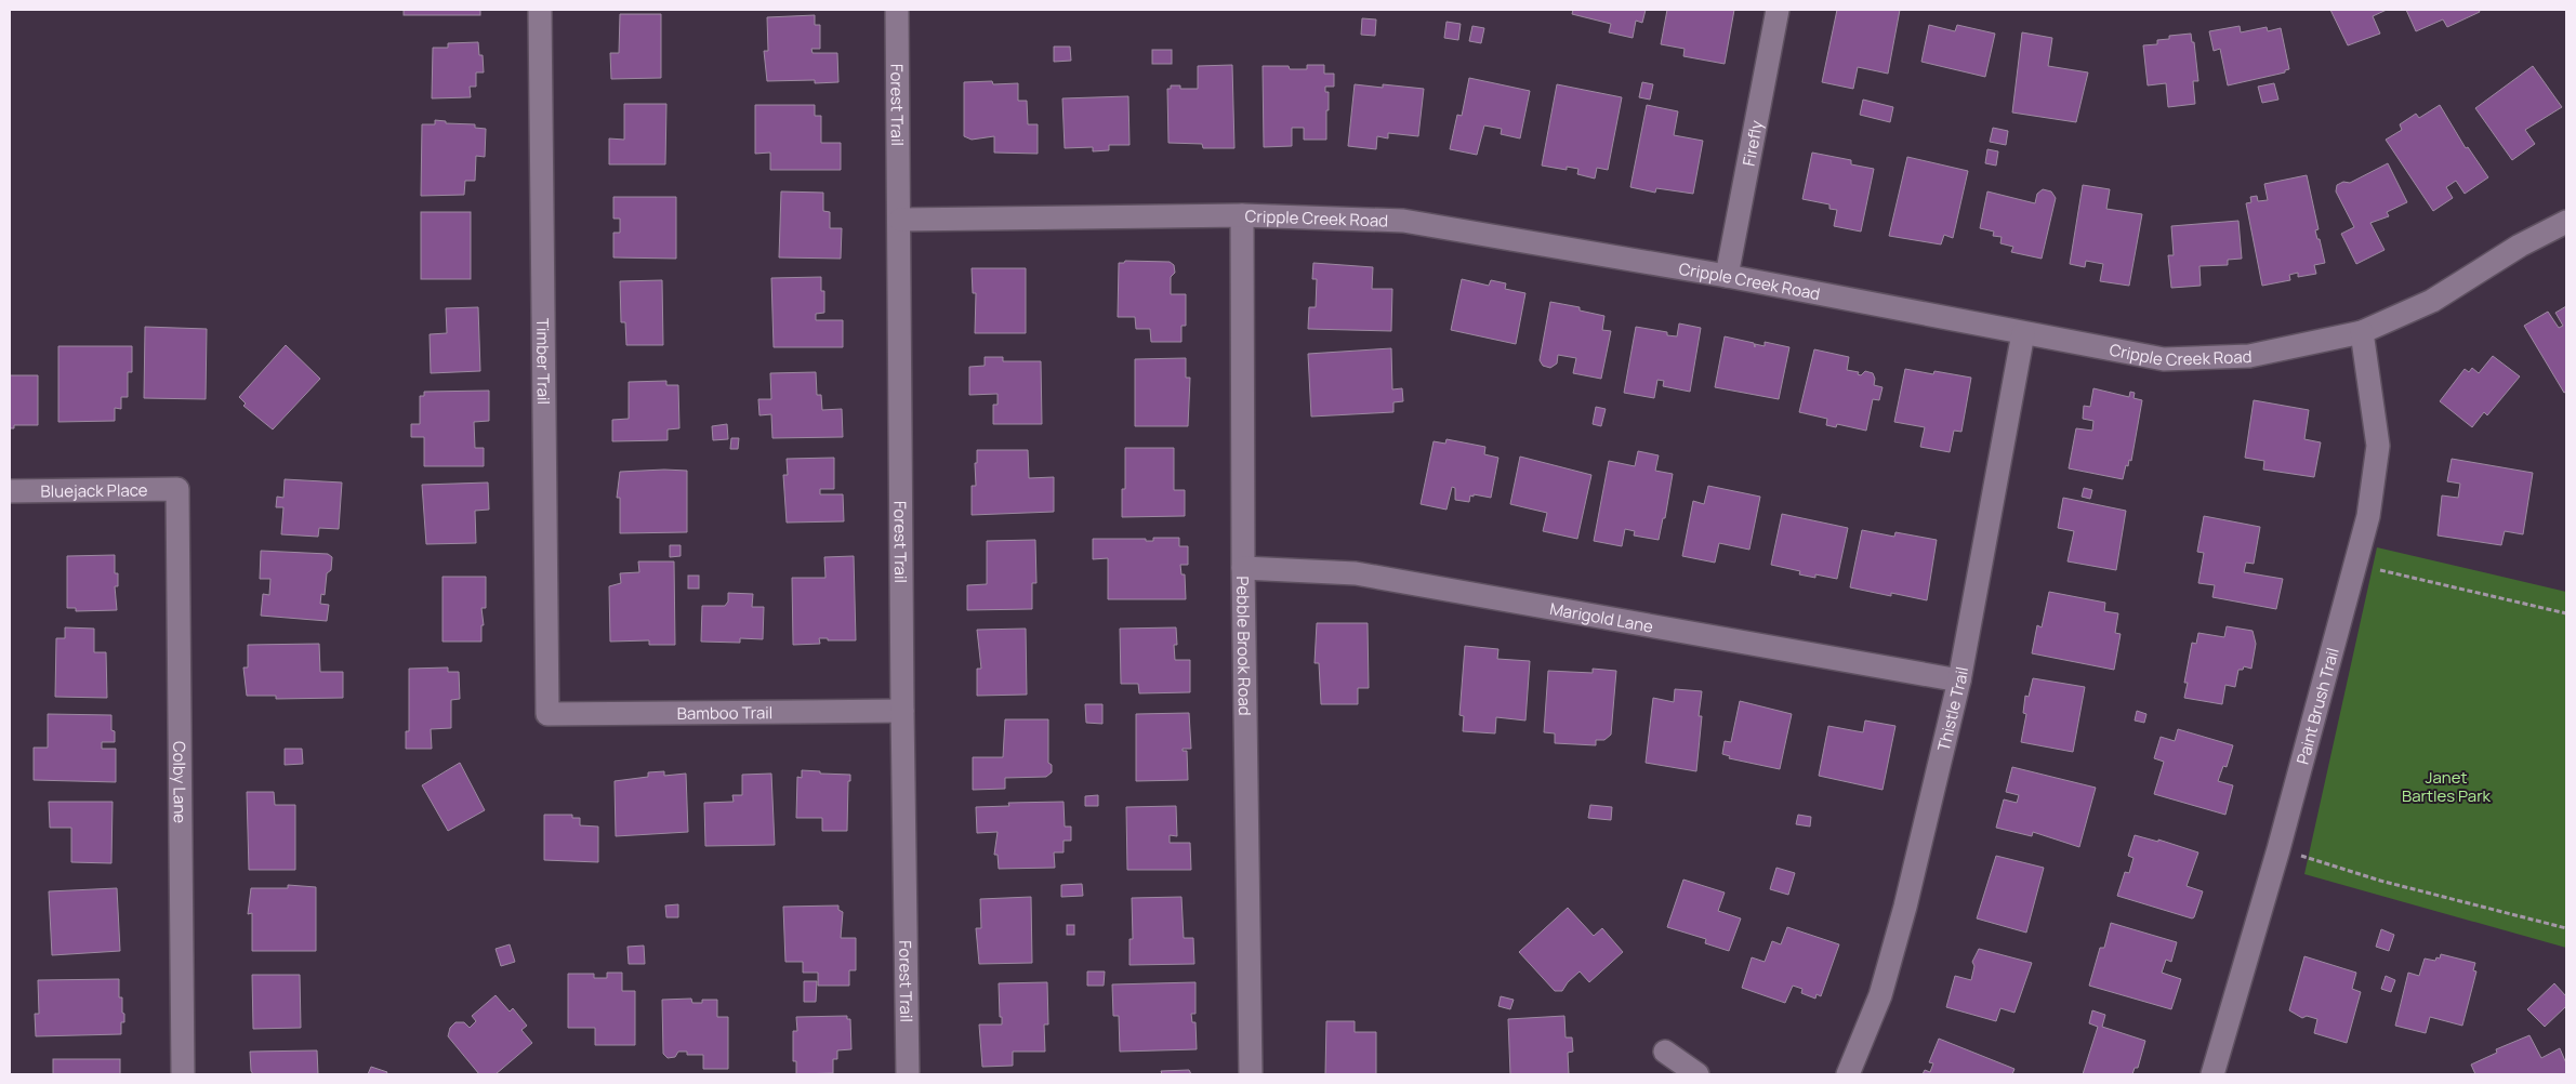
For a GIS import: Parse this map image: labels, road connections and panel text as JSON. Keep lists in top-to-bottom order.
{
  "streets": {
    "street": [
      "Forest Trail",
      "Firefly",
      "Cripple Creek Road",
      "Timber Trail",
      "Bluejack Place",
      "Marigold Lane",
      "Pebble Brook Road",
      "Paint Brush Trail",
      "Thistle Trail",
      "Bamboo Trail",
      "Colby Lane"
    ]
  },
  "crossings": [
    ["Forest Trail", "Cripple Creek Road"],
    ["Forest Trail", "Bamboo Trail"],
    ["Firefly", "Cripple Creek Road"],
    ["Cripple Creek Road", "Pebble Brook Road"],
    ["Cripple Creek Road", "Paint Brush Trail"],
    ["Cripple Creek Road", "Thistle Trail"],
    ["Timber Trail", "Bamboo Trail"],
    ["Bluejack Place", "Colby Lane"],
    ["Marigold Lane", "Pebble Brook Road"],
    ["Marigold Lane", "Thistle Trail"]
  ],
  "parks": ["Janet Bartles Park"]
}
